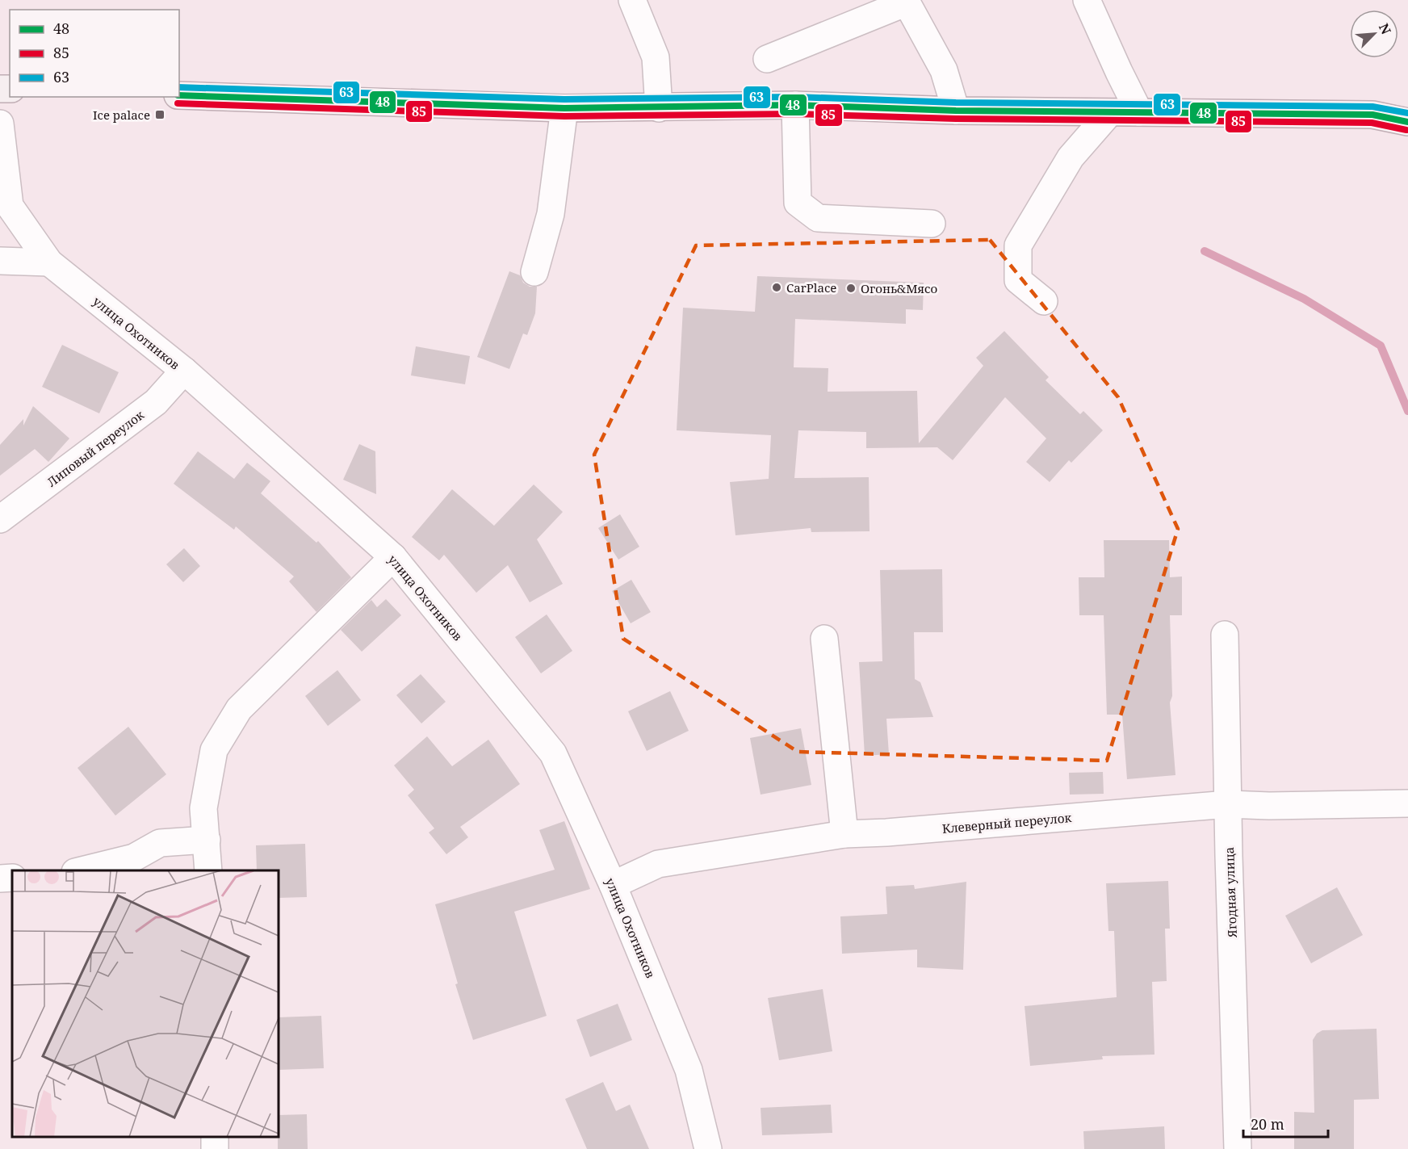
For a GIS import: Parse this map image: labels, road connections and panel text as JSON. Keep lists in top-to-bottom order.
{
  "streets": {
    "street": [
      "улица Охотников",
      "Липовый переулок",
      "Клеверный переулок",
      "Ягодная улица"
    ]
  },
  "crossings": [
    ["улица Охотников", "Липовый переулок"],
    ["улица Охотников", "Клеверный переулок"],
    ["Клеверный переулок", "Ягодная улица"]
  ],
  "places": {
    "transit": ["Ice palace"],
    "other": ["CarPlace", "Огонь&Мясо"]
  },
  "lines": ["transit line 63", "transit line 48", "transit line 85"],
  "legend": ["48", "85", "63"],
  "scale_bar": "20 m",
  "north": "top right"
}
